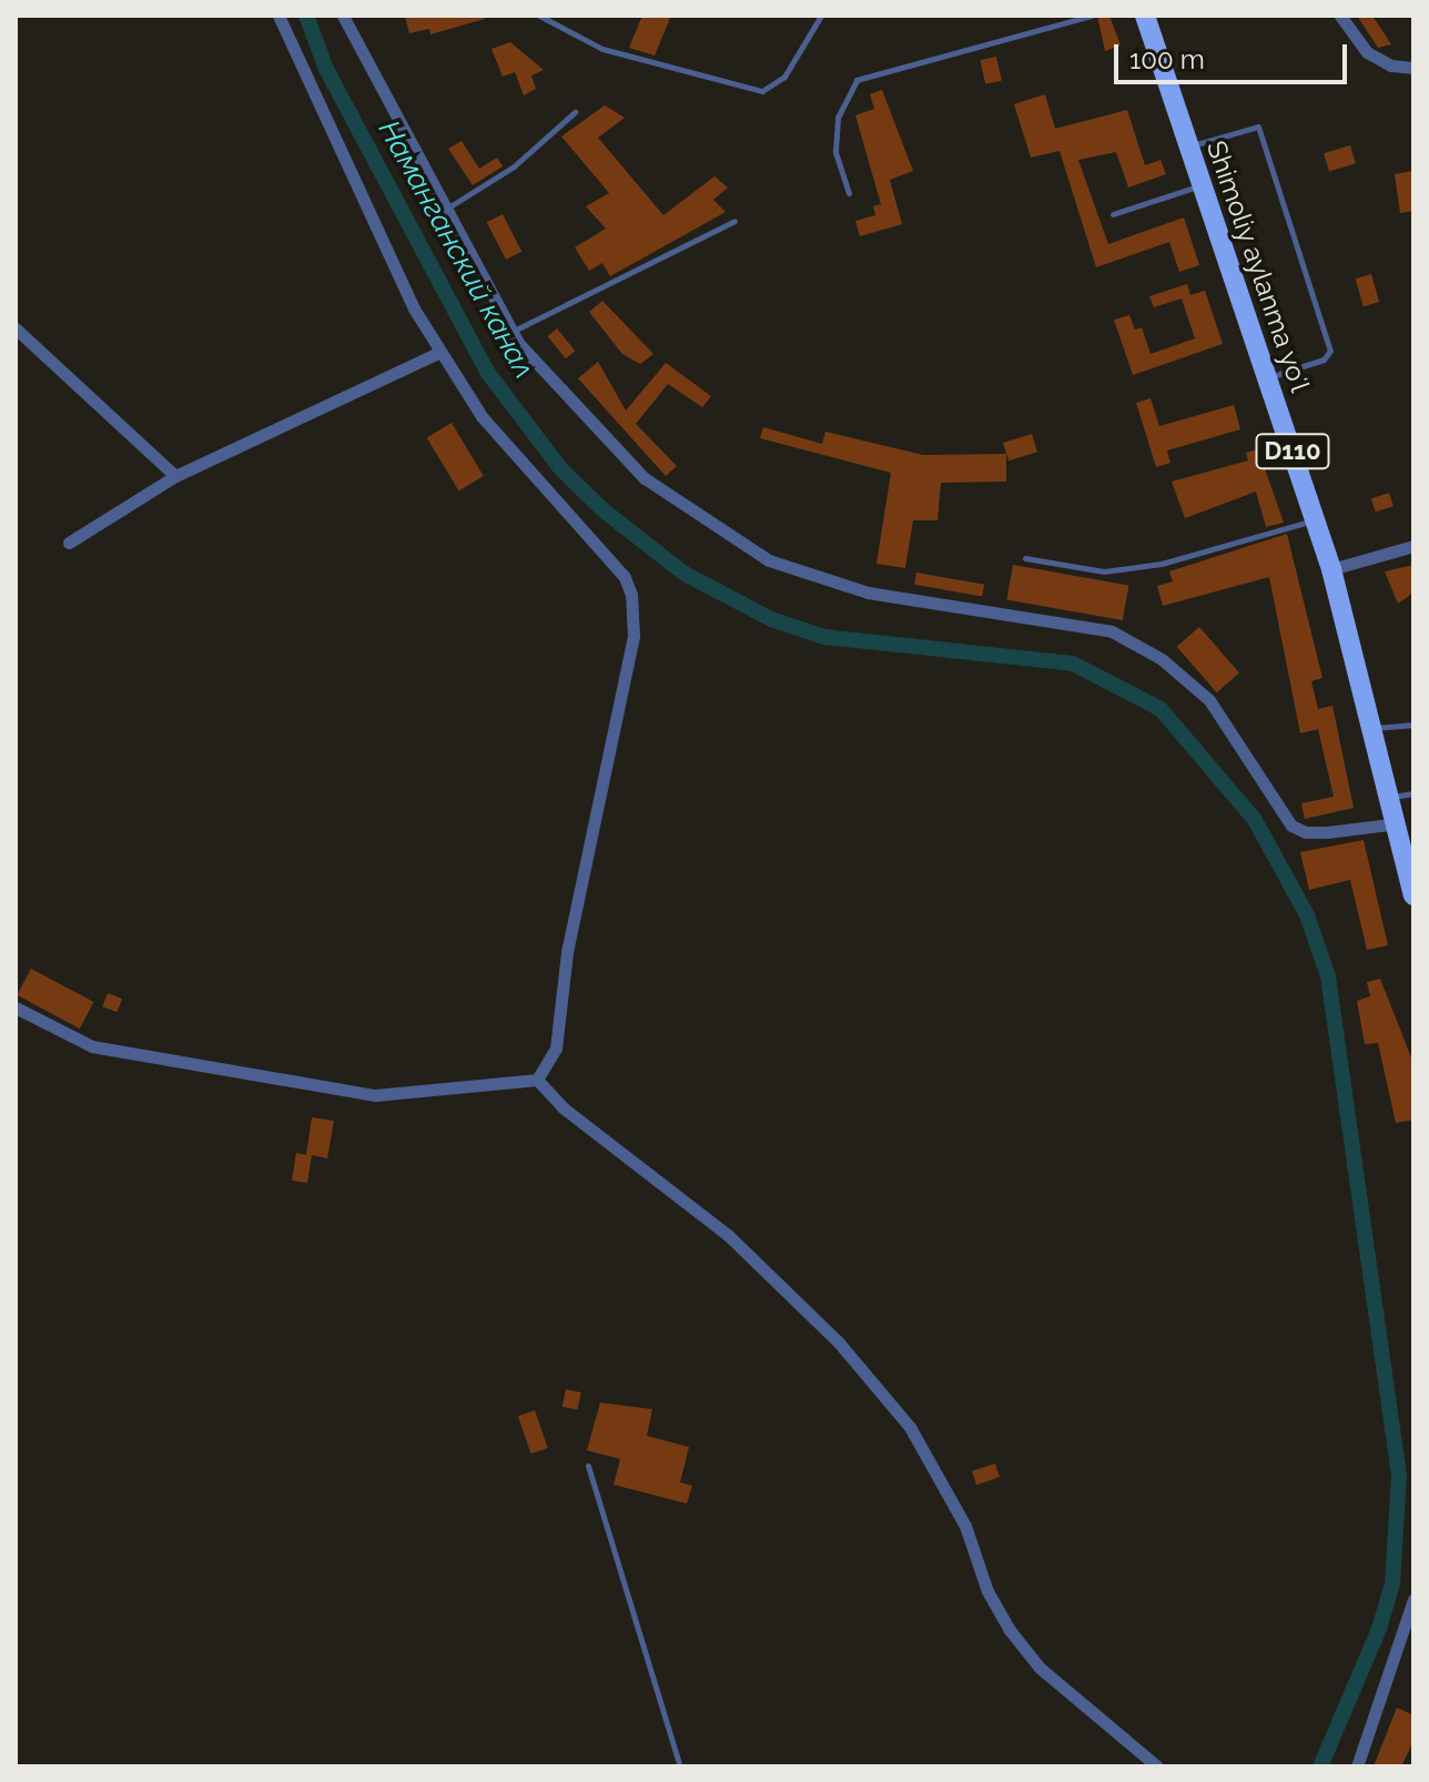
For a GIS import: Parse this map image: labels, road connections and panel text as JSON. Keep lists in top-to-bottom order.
{
  "streets": {
    "main road": ["Shimoliy aylanma yoʻl", "D110"]
  },
  "water": ["Наманганский канал"],
  "scale_bar": "100 m"
}
